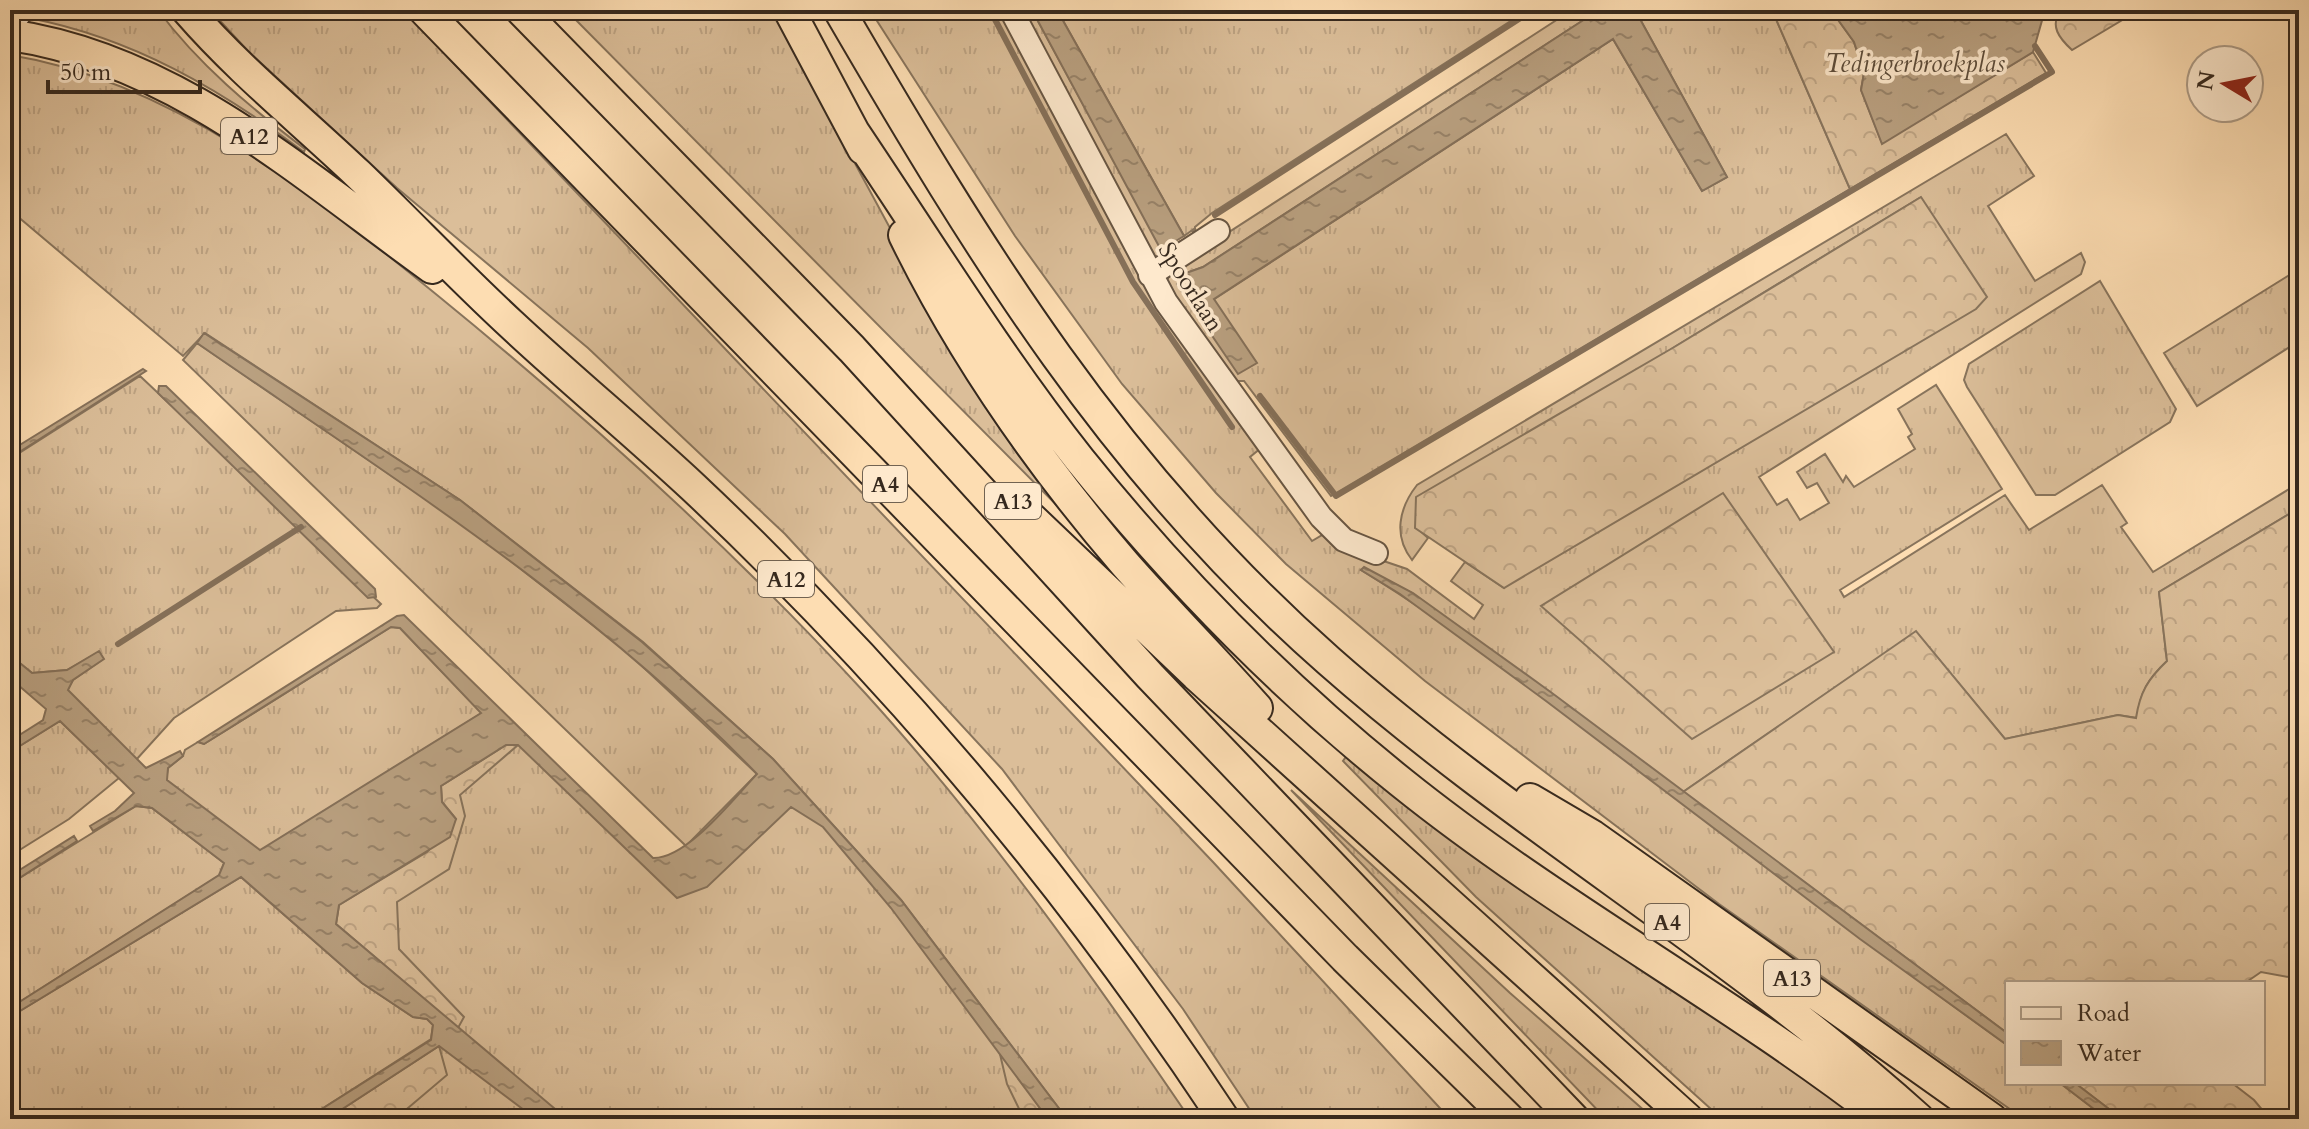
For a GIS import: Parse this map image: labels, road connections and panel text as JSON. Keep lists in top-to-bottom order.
{
  "streets": {
    "highway": ["A12", "A4", "A13"],
    "street": ["Spoorlaan"]
  },
  "crossings": [
    ["A4", "A13"]
  ],
  "water": ["Tedingerbroekplas"],
  "legend": ["Road", "Water"],
  "scale_bar": "50 m",
  "north": "left"
}
